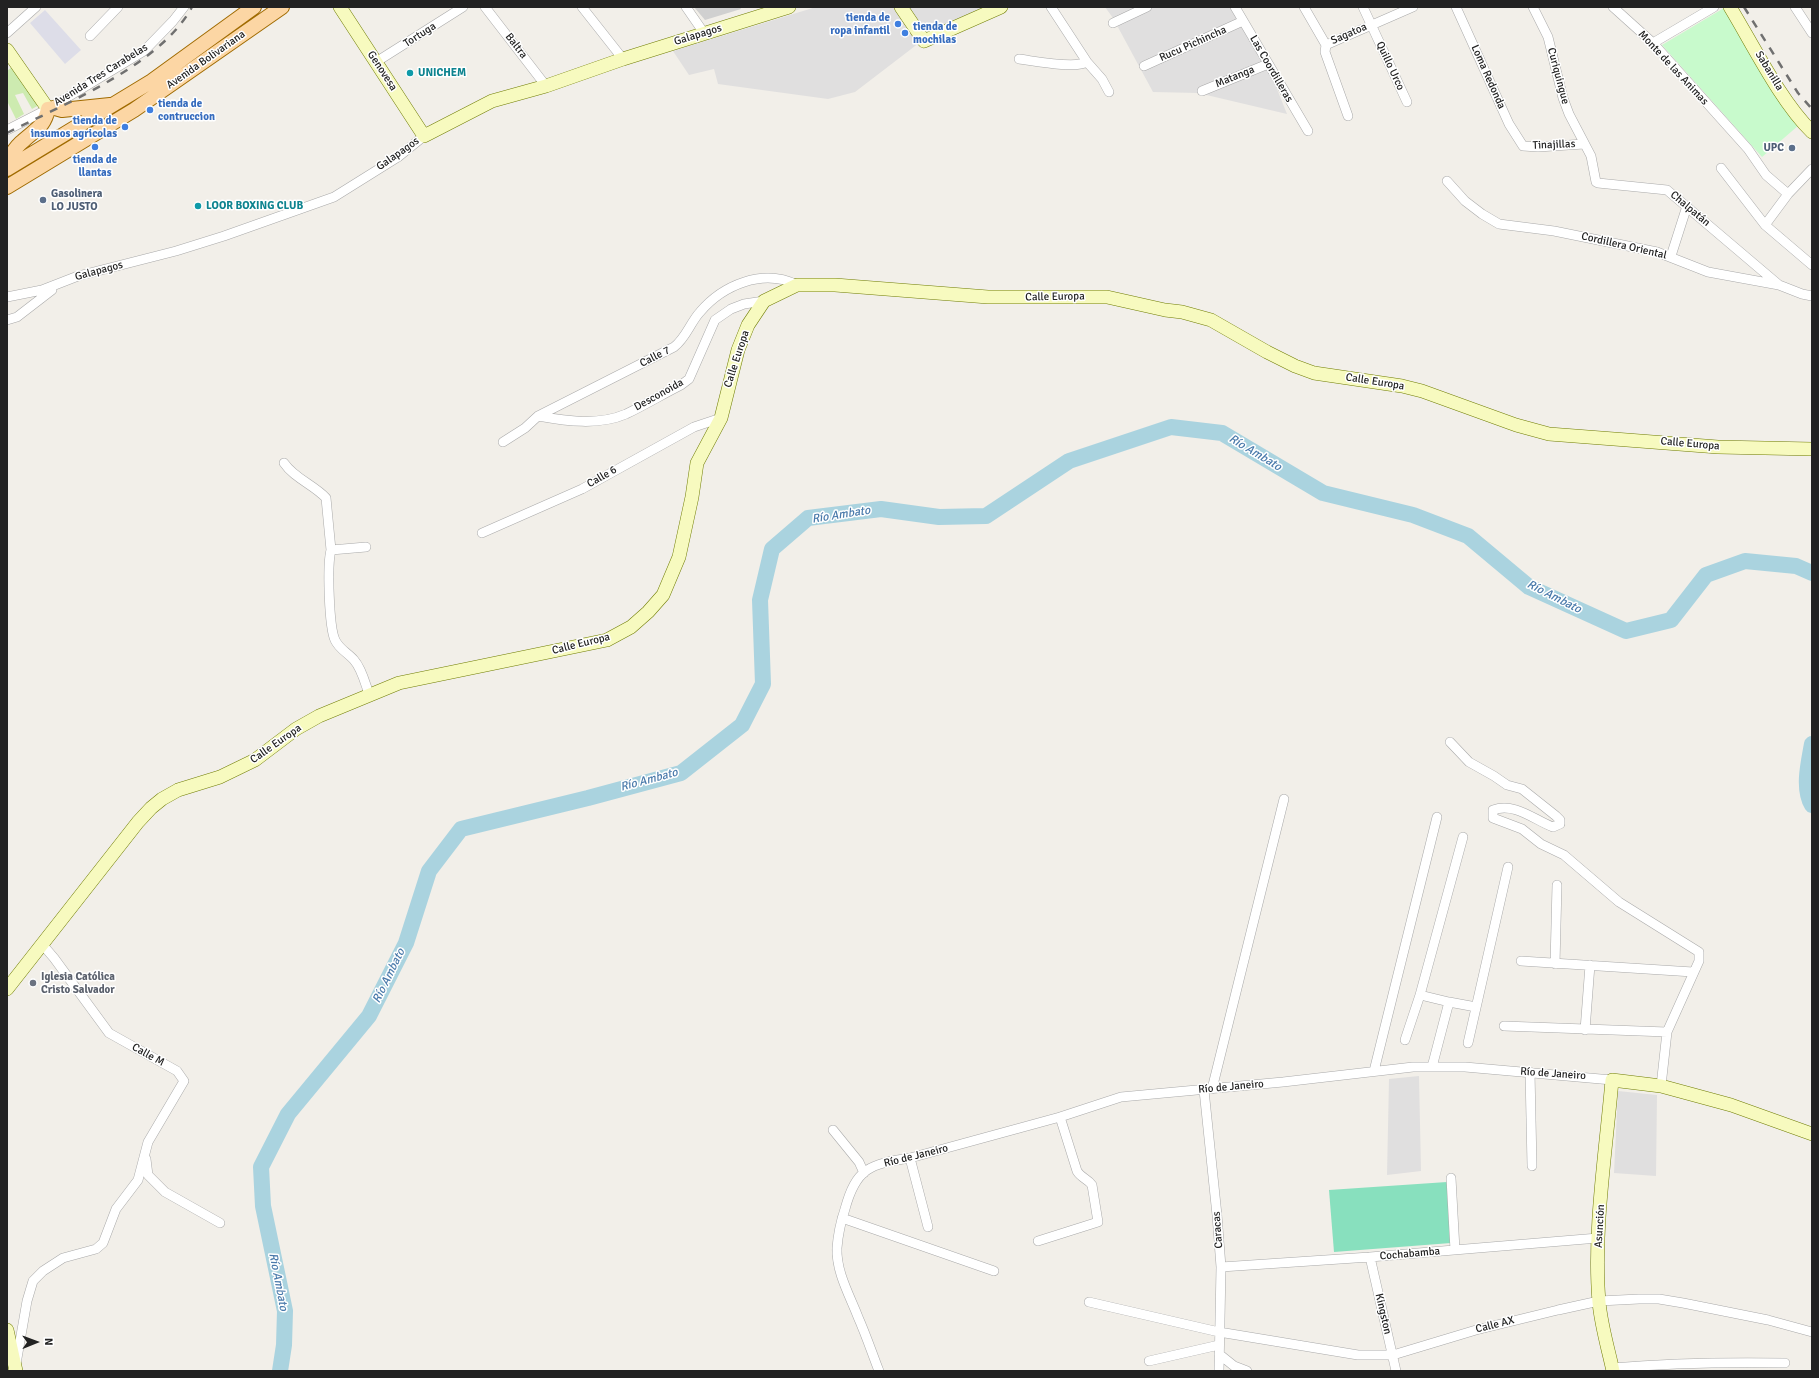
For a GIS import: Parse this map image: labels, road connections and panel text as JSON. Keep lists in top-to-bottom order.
{
  "streets": {
    "main road": ["Avenida Bolivariana"],
    "street": [
      "Sagatoa",
      "Tortuga",
      "Galapagos",
      "Rucu Pichincha",
      "Baltra",
      "Quillo Urco",
      "Monte de las Animas",
      "Las Coordilleras",
      "Genovesa",
      "Sabanilla",
      "Avenida Tres Carabelas",
      "Curiquingue",
      "Matanga",
      "Loma Redonda",
      "Tinajillas",
      "Chalpatán",
      "Cordillera Oriental",
      "Calle Europa",
      "Calle 7",
      "Desconoida",
      "Calle 6",
      "Calle M",
      "Río de Janeiro",
      "Asunción",
      "Caracas",
      "Cochabamba",
      "Kingston",
      "Calle AX"
    ]
  },
  "crossings": [
    ["Sagatoa", "Quillo Urco"],
    ["Tortuga", "Genovesa"],
    ["Galapagos", "Baltra"],
    ["Galapagos", "Genovesa"],
    ["Rucu Pichincha", "Las Coordilleras"],
    ["Las Coordilleras", "Matanga"],
    ["Curiquingue", "Tinajillas"],
    ["Curiquingue", "Chalpatán"],
    ["Loma Redonda", "Tinajillas"],
    ["Tinajillas", "Chalpatán"],
    ["Chalpatán", "Cordillera Oriental"],
    ["Calle Europa", "Calle 7"],
    ["Calle Europa", "Desconoida"],
    ["Calle Europa", "Calle 6"],
    ["Calle Europa", "Calle M"],
    ["Calle 7", "Desconoida"],
    ["Río de Janeiro", "Asunción"],
    ["Río de Janeiro", "Caracas"],
    ["Asunción", "Cochabamba"],
    ["Asunción", "Calle AX"],
    ["Caracas", "Cochabamba"],
    ["Caracas", "Calle AX"],
    ["Cochabamba", "Kingston"],
    ["Kingston", "Calle AX"]
  ],
  "water": ["Río Ambato"],
  "places": [
    "tienda de ropa infantil",
    "tienda de mochilas",
    "UNICHEM",
    "tienda de contruccion",
    "tienda de insumos agricolas",
    "tienda de llantas",
    "UPC",
    "Gasolinera LO JUSTO",
    "LOOR BOXING CLUB",
    "Iglesia Católica Cristo Salvador"
  ],
  "north": "right"
}
